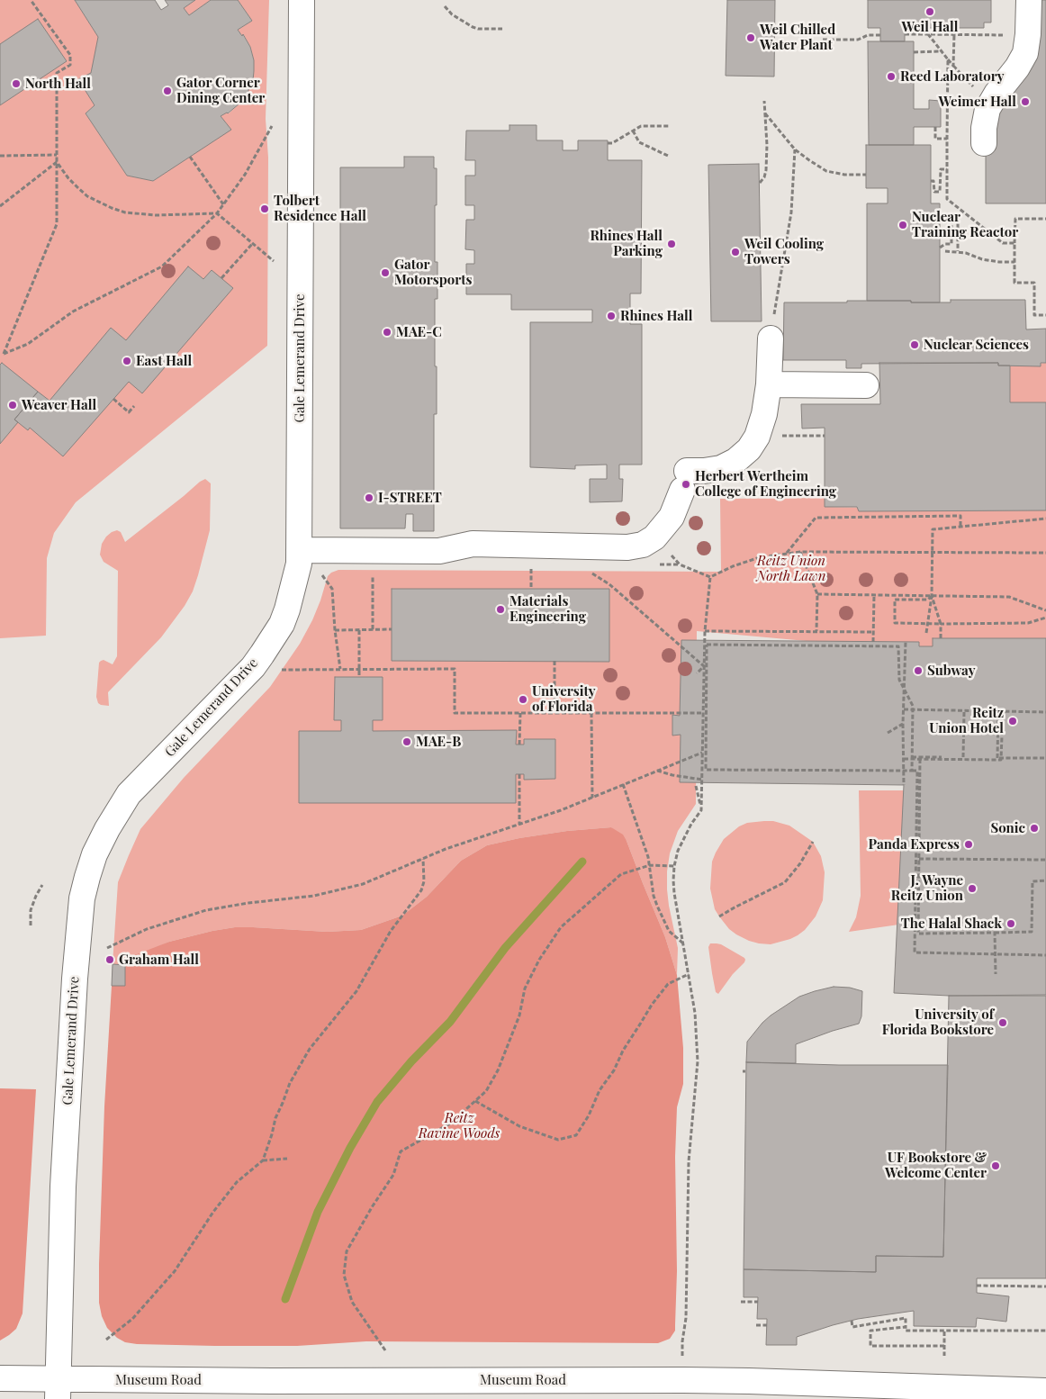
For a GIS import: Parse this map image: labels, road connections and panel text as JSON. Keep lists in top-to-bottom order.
{
  "streets": {
    "street": ["Gale Lemerand Drive", "Museum Road"]
  },
  "crossings": [
    ["Gale Lemerand Drive", "Museum Road"]
  ],
  "parks": ["Reitz Union North Lawn", "Reitz Ravine Woods"],
  "places": [
    "Weil Hall",
    "Weil Chilled Water Plant",
    "Reed Laboratory",
    "North Hall",
    "Gator Corner Dining Center",
    "Weimer Hall",
    "Tolbert Residence Hall",
    "Nuclear Training Reactor",
    "Rhines Hall Parking",
    "Weil Cooling Towers",
    "Gator Motorsports",
    "Rhines Hall",
    "MAE-C",
    "Nuclear Sciences",
    "East Hall",
    "Weaver Hall",
    "Herbert Wertheim College of Engineering",
    "I-STREET",
    "Materials Engineering",
    "Subway",
    "University of Florida",
    "Reitz Union Hotel",
    "MAE-B",
    "Sonic",
    "Panda Express",
    "J. Wayne Reitz Union",
    "The Halal Shack",
    "Graham Hall",
    "University of Florida Bookstore",
    "UF Bookstore & Welcome Center"
  ]
}
